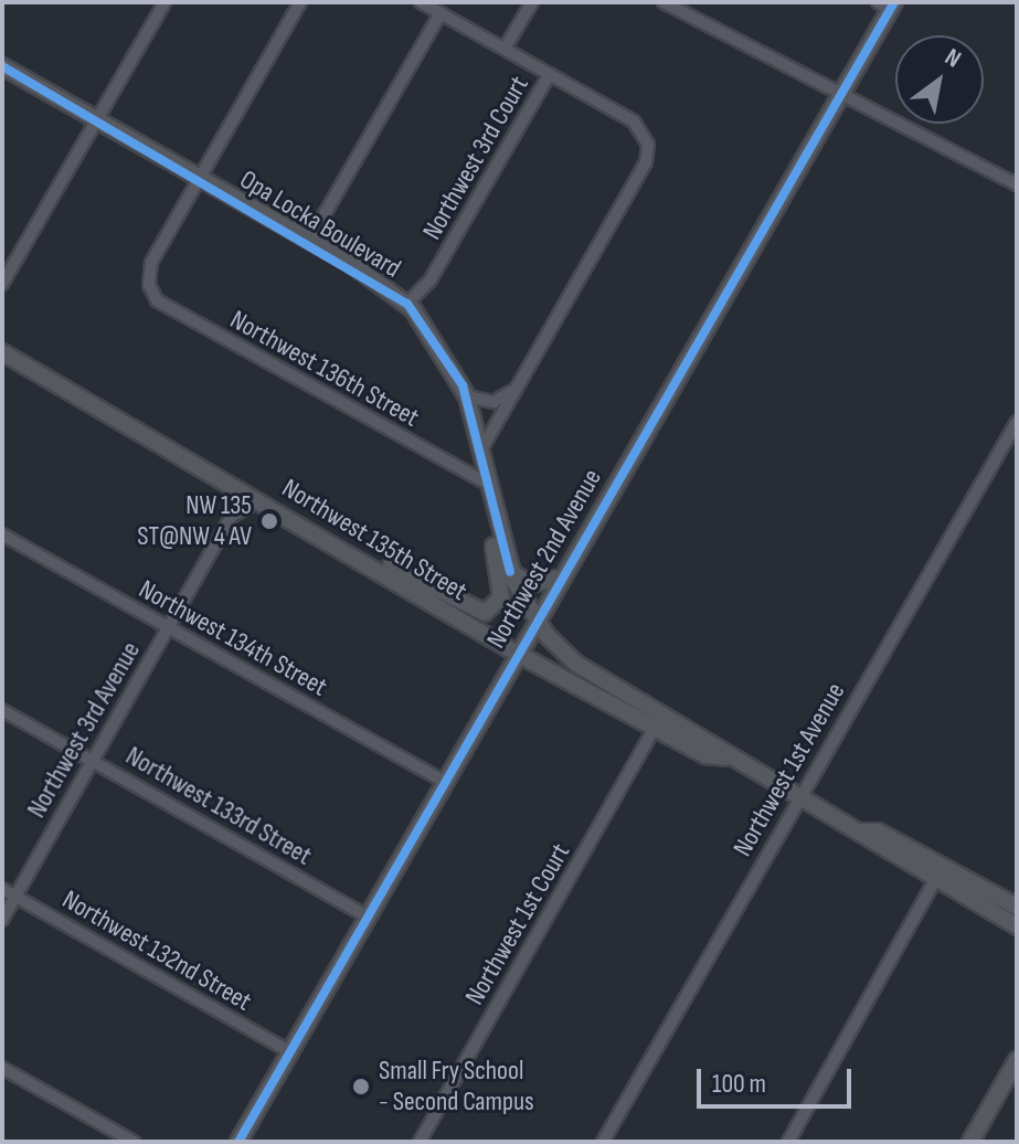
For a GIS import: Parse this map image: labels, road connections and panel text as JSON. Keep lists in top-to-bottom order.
{
  "streets": {
    "main road": ["Opa Locka Boulevard", "Northwest 135th Street", "Northwest 2nd Avenue"],
    "street": [
      "Northwest 3rd Court",
      "Northwest 136th Street",
      "Northwest 134th Street",
      "Northwest 3rd Avenue",
      "Northwest 1st Avenue",
      "Northwest 133rd Street",
      "Northwest 1st Court",
      "Northwest 132nd Street"
    ]
  },
  "crossings": [
    ["Northwest 3rd Court", "Opa Locka Boulevard"],
    ["Opa Locka Boulevard", "Northwest 136th Street"],
    ["Opa Locka Boulevard", "Northwest 135th Street"],
    ["Opa Locka Boulevard", "Northwest 2nd Avenue"],
    ["Northwest 135th Street", "Northwest 2nd Avenue"],
    ["Northwest 135th Street", "Northwest 1st Avenue"],
    ["Northwest 135th Street", "Northwest 1st Court"],
    ["Northwest 2nd Avenue", "Northwest 134th Street"],
    ["Northwest 2nd Avenue", "Northwest 133rd Street"],
    ["Northwest 2nd Avenue", "Northwest 132nd Street"],
    ["Northwest 134th Street", "Northwest 3rd Avenue"],
    ["Northwest 3rd Avenue", "Northwest 133rd Street"],
    ["Northwest 3rd Avenue", "Northwest 132nd Street"]
  ],
  "places": ["NW 135 ST@NW 4 AV", "Small Fry School - Second Campus"],
  "scale_bar": "100 m",
  "north": "top right"
}
